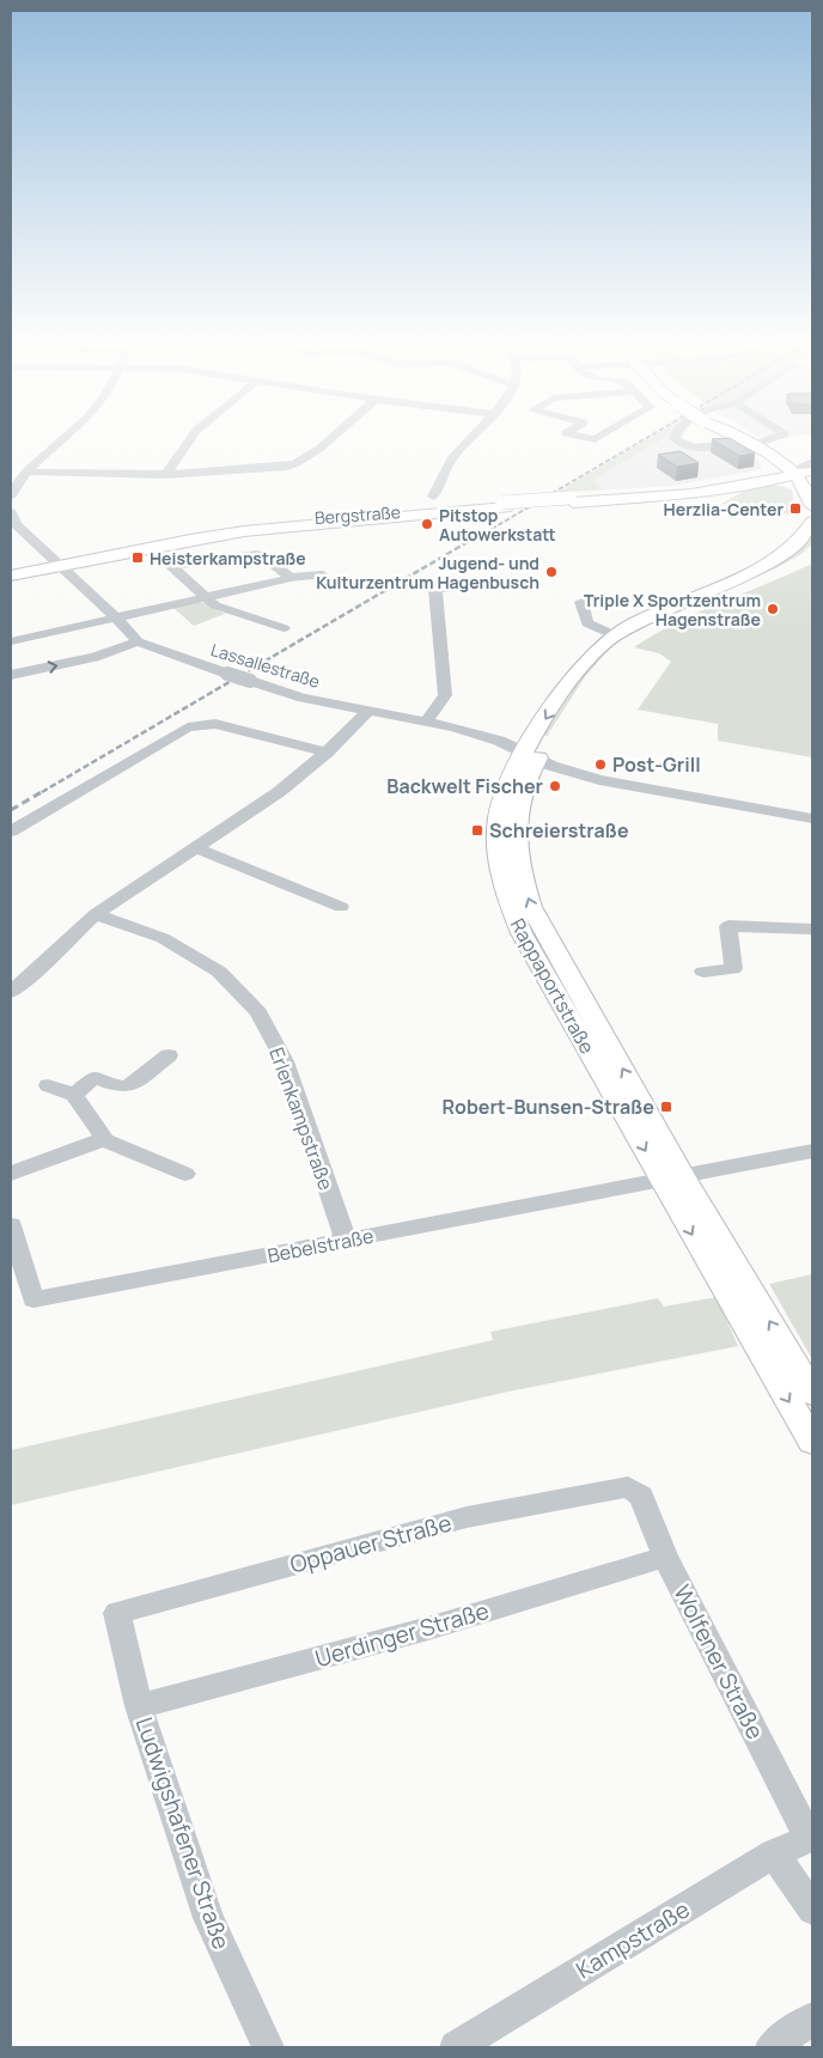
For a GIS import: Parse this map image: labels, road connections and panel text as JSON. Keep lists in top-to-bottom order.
{
  "streets": {
    "main road": ["Bergstraße", "Rappaportstraße"],
    "street": [
      "Lassallestraße",
      "Erlenkampstraße",
      "Bebelstraße",
      "Oppauer Straße",
      "Uerdinger Straße",
      "Wolfener Straße",
      "Ludwigshafener Straße",
      "Kampstraße"
    ]
  },
  "crossings": [
    ["Bergstraße", "Lassallestraße"],
    ["Lassallestraße", "Rappaportstraße"],
    ["Rappaportstraße", "Bebelstraße"],
    ["Erlenkampstraße", "Bebelstraße"],
    ["Oppauer Straße", "Wolfener Straße"],
    ["Oppauer Straße", "Ludwigshafener Straße"],
    ["Uerdinger Straße", "Wolfener Straße"],
    ["Uerdinger Straße", "Ludwigshafener Straße"],
    ["Wolfener Straße", "Kampstraße"]
  ],
  "places": {
    "transit": [
      "Herzlia-Center",
      "Heisterkampstraße",
      "Schreierstraße",
      "Robert-Bunsen-Straße"
    ],
    "other": [
      "Pitstop Autowerkstatt",
      "Jugend- und Kulturzentrum Hagenbusch",
      "Triple X Sportzentrum Hagenstraße",
      "Post-Grill",
      "Backwelt Fischer"
    ]
  }
}
